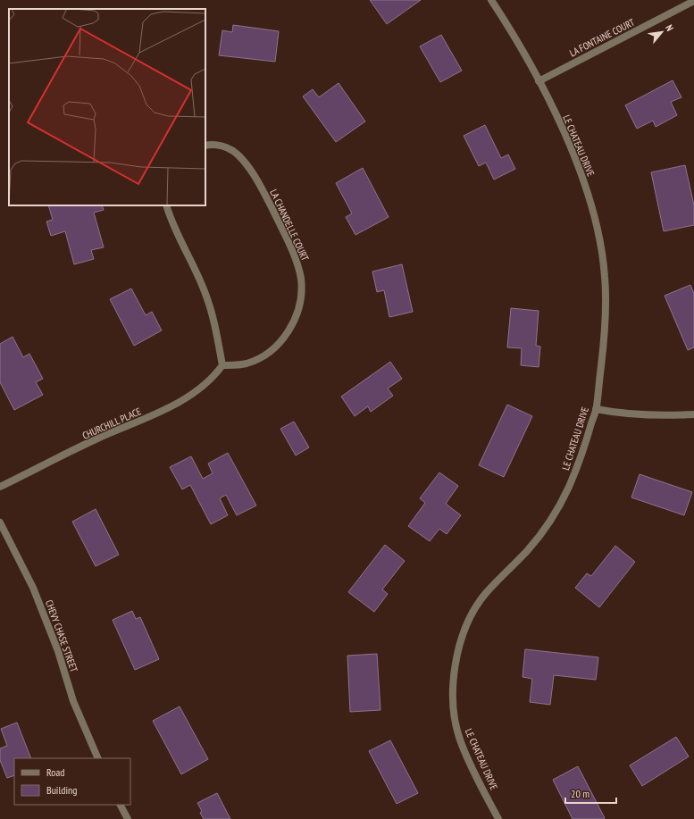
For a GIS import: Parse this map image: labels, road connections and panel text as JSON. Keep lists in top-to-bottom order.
{
  "streets": {
    "street": [
      "LA FONTAINE COURT",
      "LE CHATEAU DRIVE",
      "LA CHANDELLE COURT",
      "CHURCHILL PLACE",
      "CHEVY CHASE STREET"
    ]
  },
  "crossings": [
    ["LA FONTAINE COURT", "LE CHATEAU DRIVE"],
    ["LA CHANDELLE COURT", "CHURCHILL PLACE"]
  ],
  "legend": ["Road", "Building"],
  "scale_bar": "20 m",
  "north": "top right"
}
